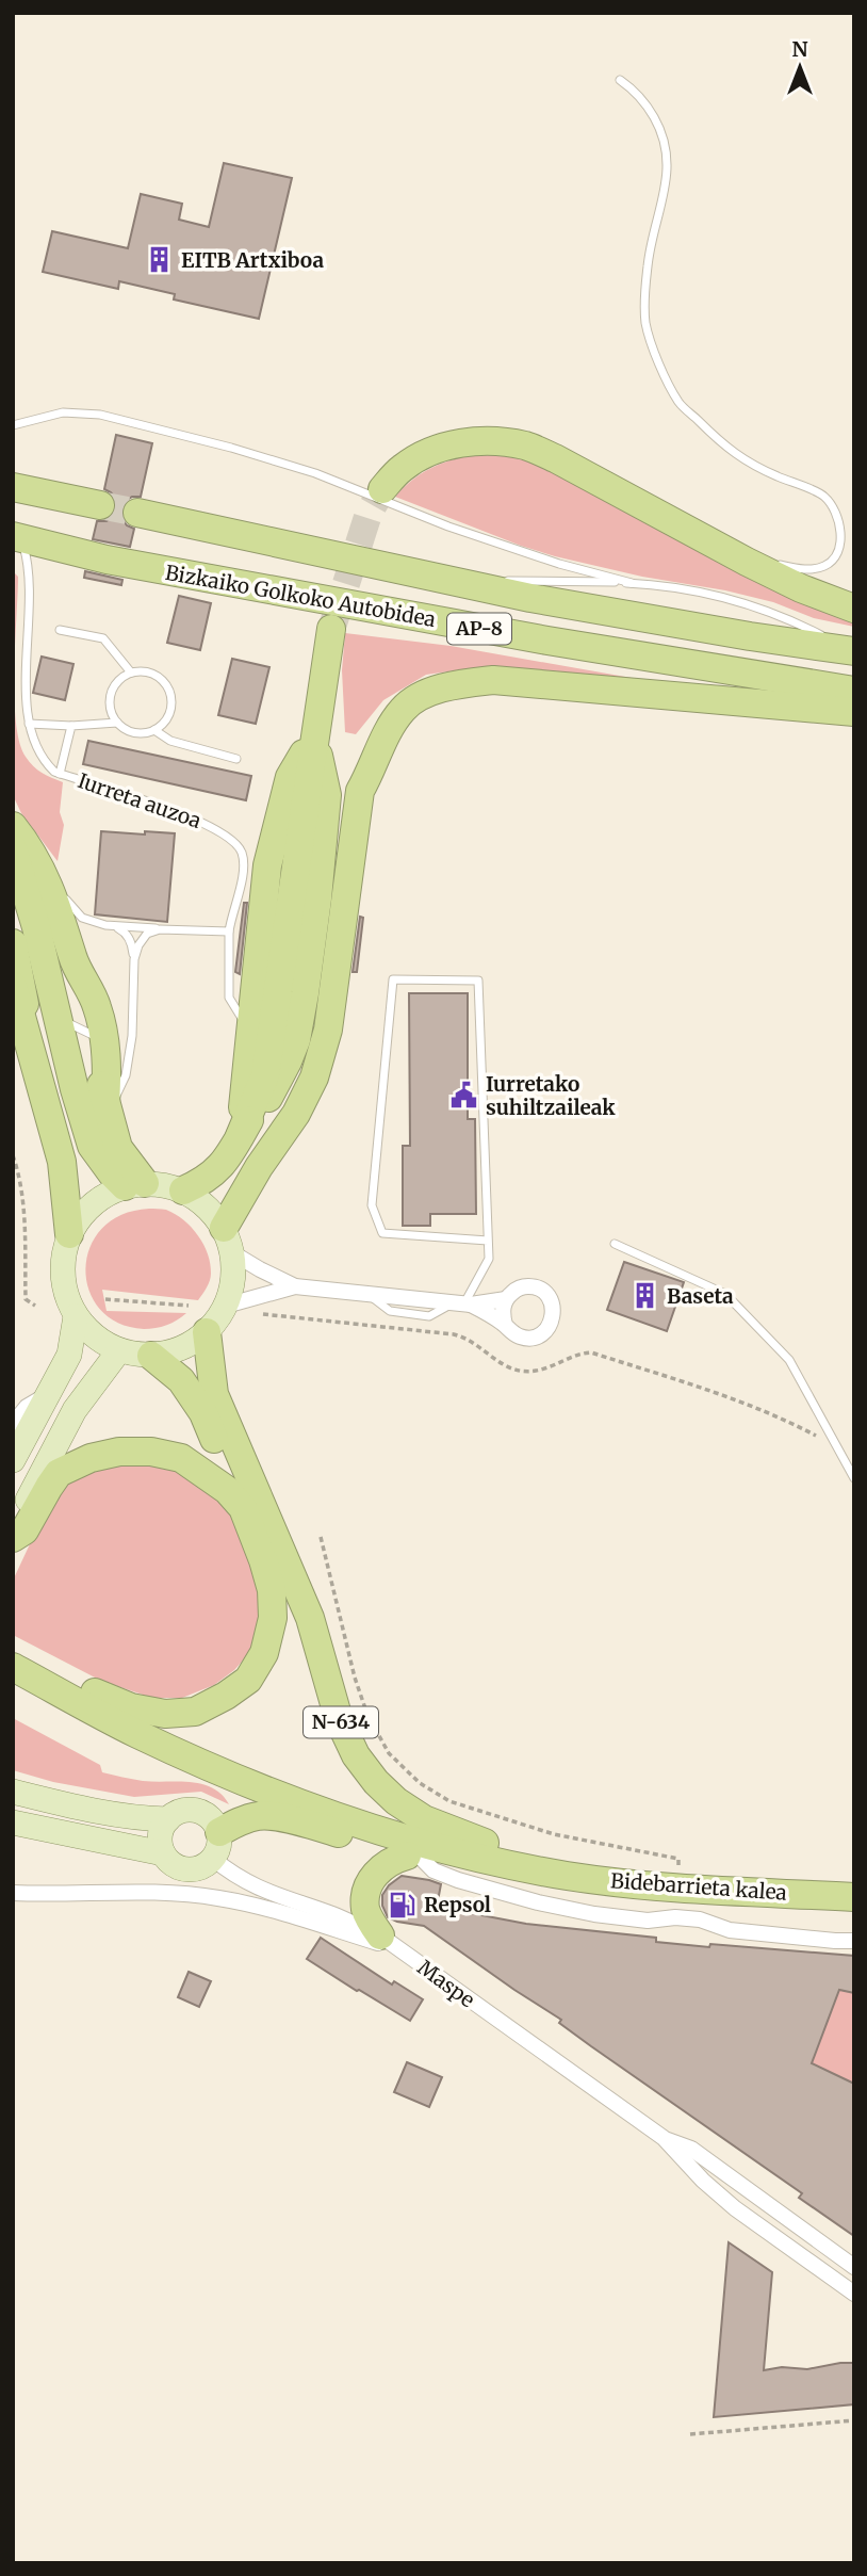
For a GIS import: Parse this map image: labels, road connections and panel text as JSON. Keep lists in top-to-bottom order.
{
  "streets": {
    "highway": [
      "Bizkaiko Golkoko Autobidea",
      "AP-8",
      "N-634",
      "Bidebarrieta kalea"
    ],
    "street": ["Maspe"],
    "lane": ["Iurreta auzoa"]
  },
  "crossings": [
    ["Bizkaiko Golkoko Autobidea", "Iurreta auzoa"],
    ["N-634", "Bidebarrieta kalea"]
  ],
  "places": {
    "building": ["EITB Artxiboa", "Baseta"],
    "public building": ["Iurretako suhiltzaileak"],
    "fuel station": ["Repsol"]
  },
  "north": "top"
}
